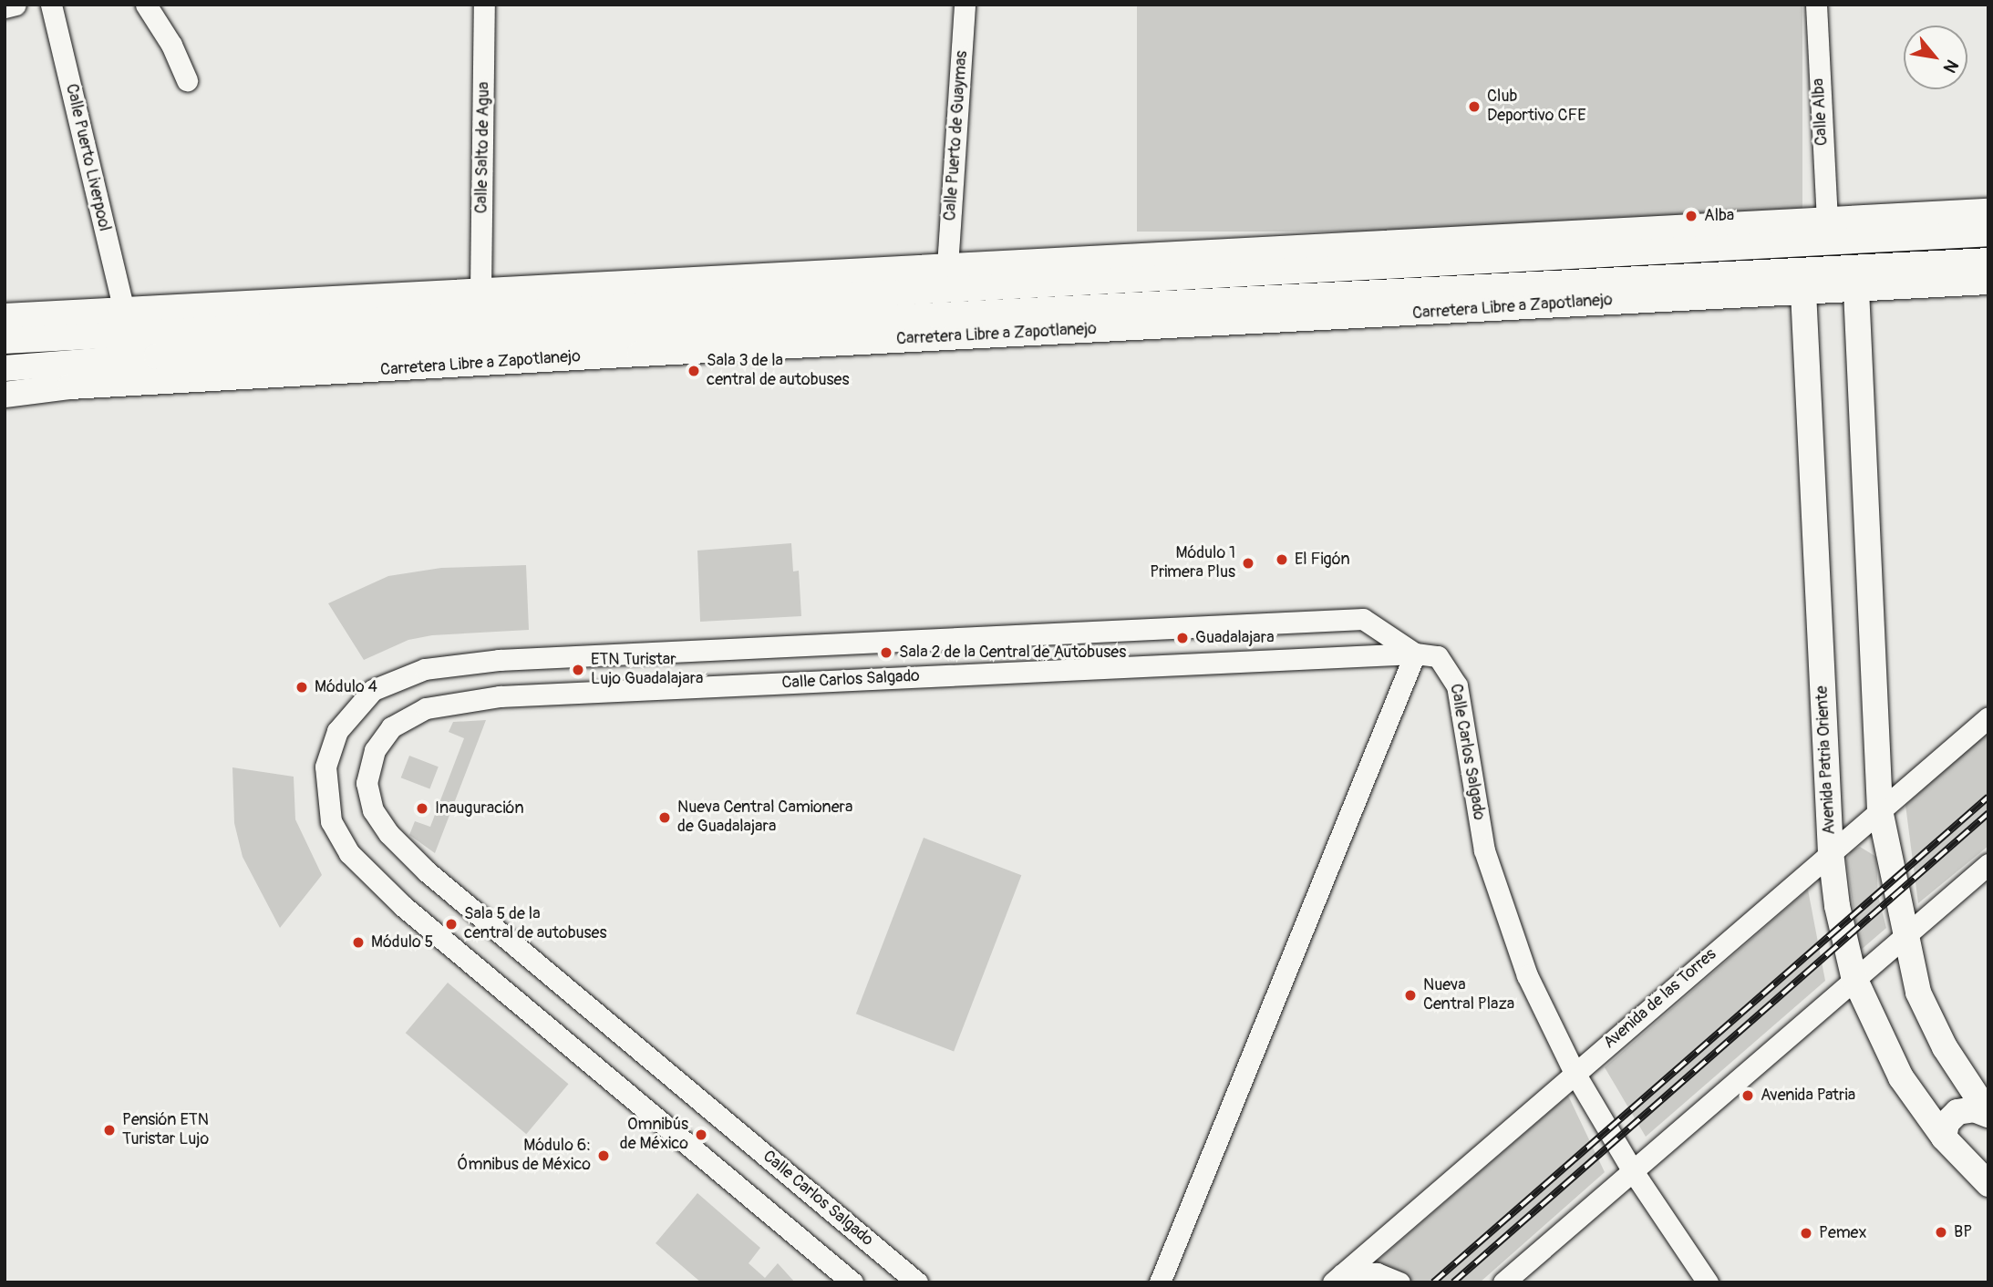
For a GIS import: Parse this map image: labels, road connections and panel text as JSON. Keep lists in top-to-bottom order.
{
  "streets": {
    "main road": ["Carretera Libre a Zapotlanejo", "Avenida Patria Oriente"],
    "street": [
      "Calle Alba",
      "Calle Puerto de Guaymas",
      "Calle Salto de Agua",
      "Calle Puerto Liverpool",
      "Calle Carlos Salgado",
      "Avenida de las Torres"
    ]
  },
  "crossings": [
    ["Carretera Libre a Zapotlanejo", "Avenida Patria Oriente"],
    ["Calle Carlos Salgado", "Avenida de las Torres"],
    ["Avenida Patria Oriente", "Avenida de las Torres"]
  ],
  "places": [
    "Club Deportivo CFE",
    "Alba",
    "Sala 3 de la central de autobuses",
    "El Figón",
    "Módulo 1 Primera Plus",
    "Guadalajara",
    "Sala 2 de la Central de Autobuses",
    "ETN Turistar Lujo Guadalajara",
    "Módulo 4",
    "Inauguración",
    "Nueva Central Camionera de Guadalajara",
    "Sala 5 de la central de autobuses",
    "Módulo 5",
    "Nueva Central Plaza",
    "Avenida Patria",
    "Pensión ETN Turistar Lujo",
    "Omnibús de México",
    "Módulo 6: Ómnibus de México",
    "BP",
    "Pemex"
  ],
  "north": "bottom right"
}
